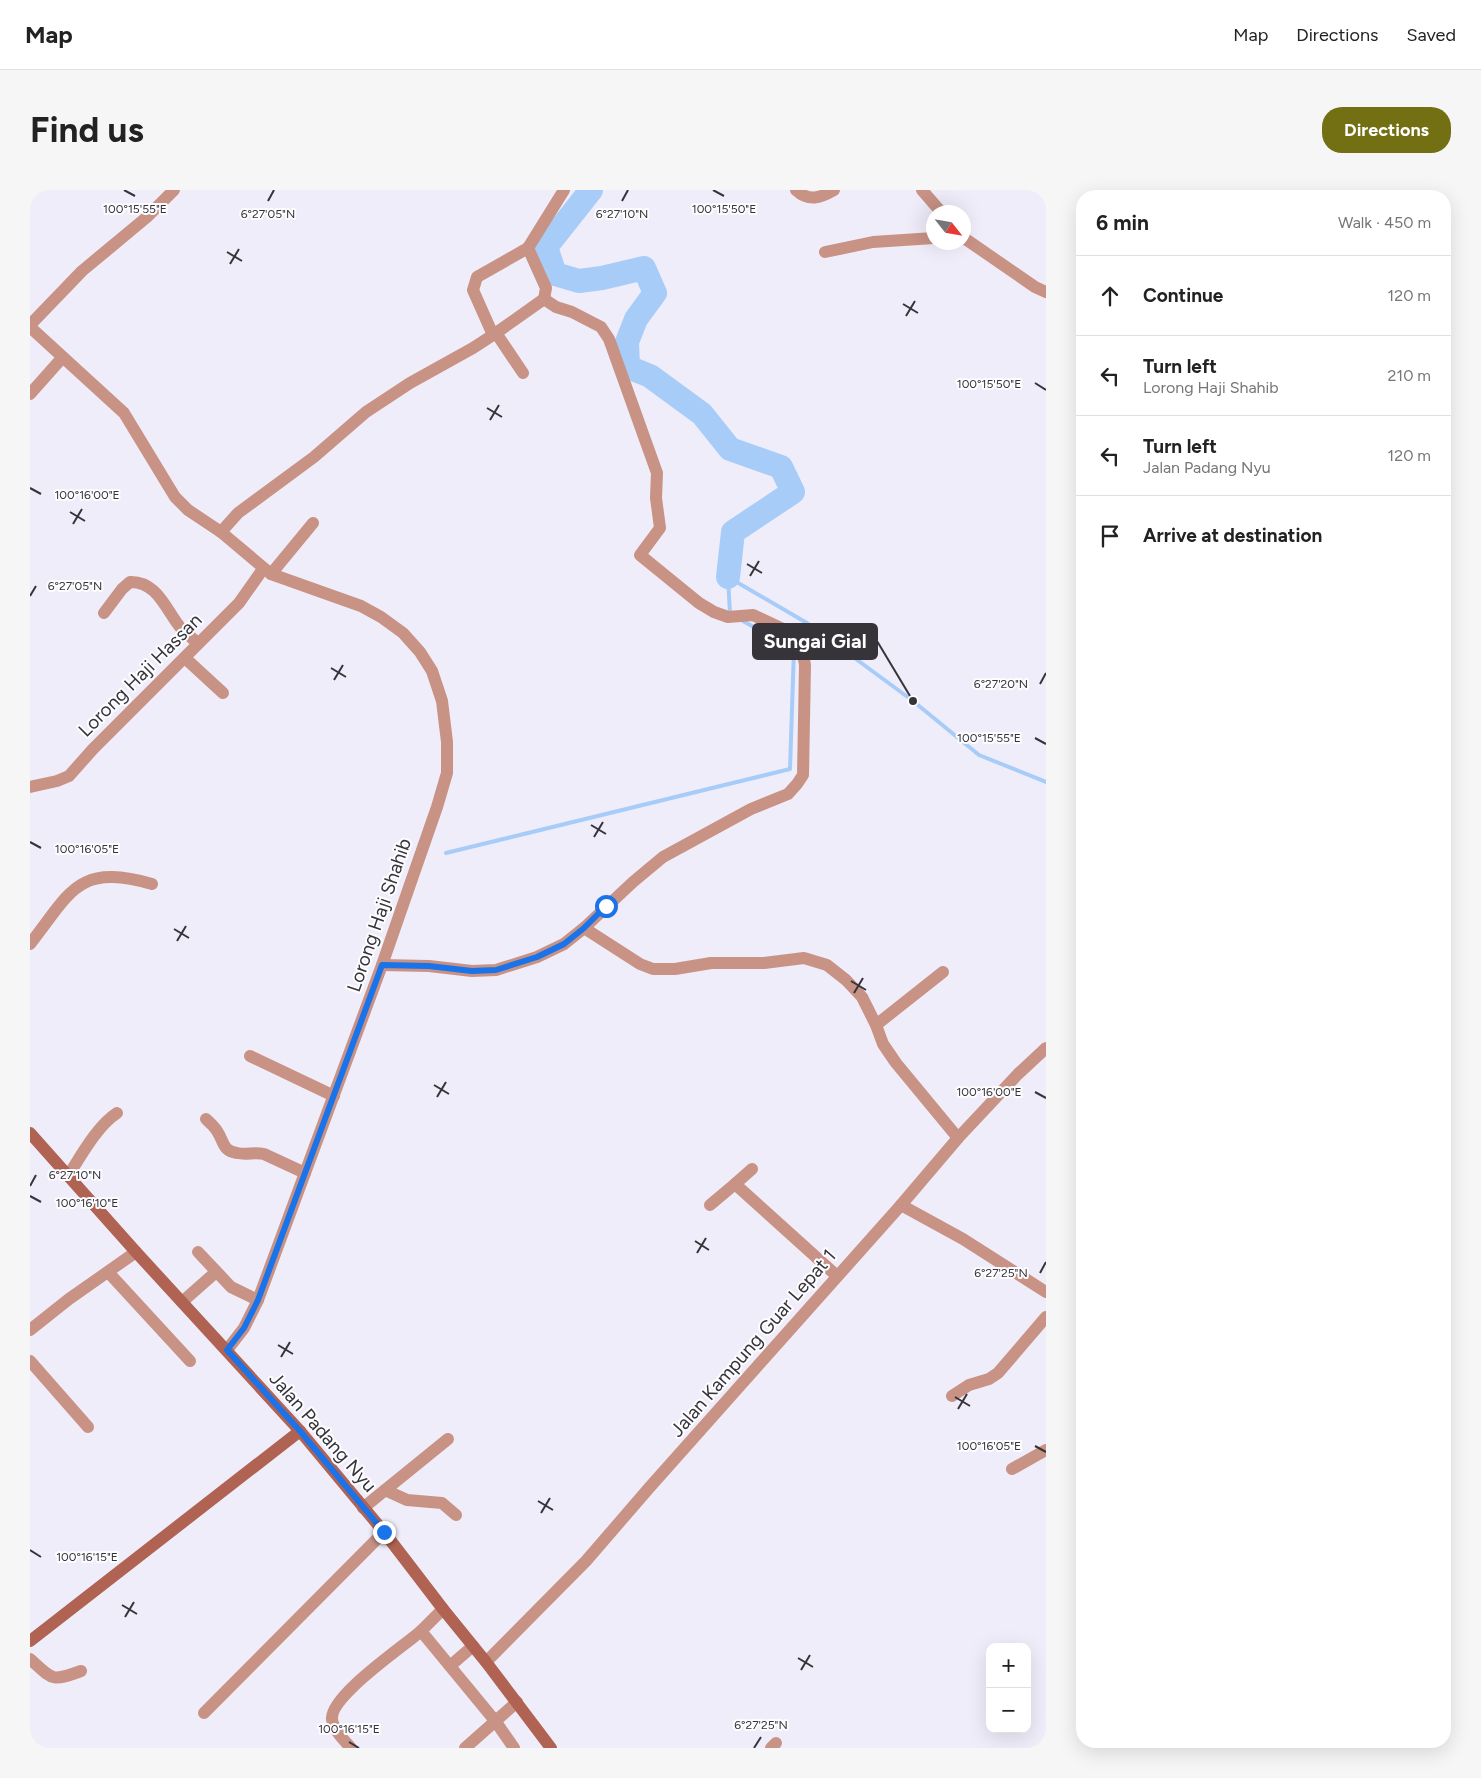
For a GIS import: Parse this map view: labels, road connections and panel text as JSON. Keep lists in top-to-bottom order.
{
  "streets": {
    "street": [
      "Lorong Haji Hassan",
      "Lorong Haji Shahib",
      "Jalan Kampung Guar Lepat 1",
      "Jalan Padang Nyu"
    ]
  },
  "crossings": [
    ["Lorong Haji Hassan", "Lorong Haji Shahib"],
    ["Lorong Haji Shahib", "Jalan Padang Nyu"],
    ["Jalan Kampung Guar Lepat 1", "Jalan Padang Nyu"]
  ],
  "places": ["Sungai Gial"],
  "north": "bottom right",
  "page": {
    "header": "Map",
    "nav": ["Map", "Directions", "Saved"],
    "buttons": "Directions",
    "title": "Find us",
    "heading": ["6 min", "Walk · 450 m"],
    "list": [
      ["Continue", "120 m"],
      ["Turn left", "Lorong Haji Shahib", "210 m"],
      ["Turn left", "Jalan Padang Nyu", "120 m"],
      "Arrive at destination"
    ],
    "map_buttons": ["+", "−"]
  },
  "coordinates": [
    "100°15'50\"E",
    "100°15'55\"E",
    "6°27'05\"N",
    "6°27'10\"N",
    "100°16'00\"E",
    "6°27'20\"N",
    "100°16'05\"E",
    "100°16'10\"E",
    "6°27'25\"N",
    "100°16'15\"E"
  ]
}
